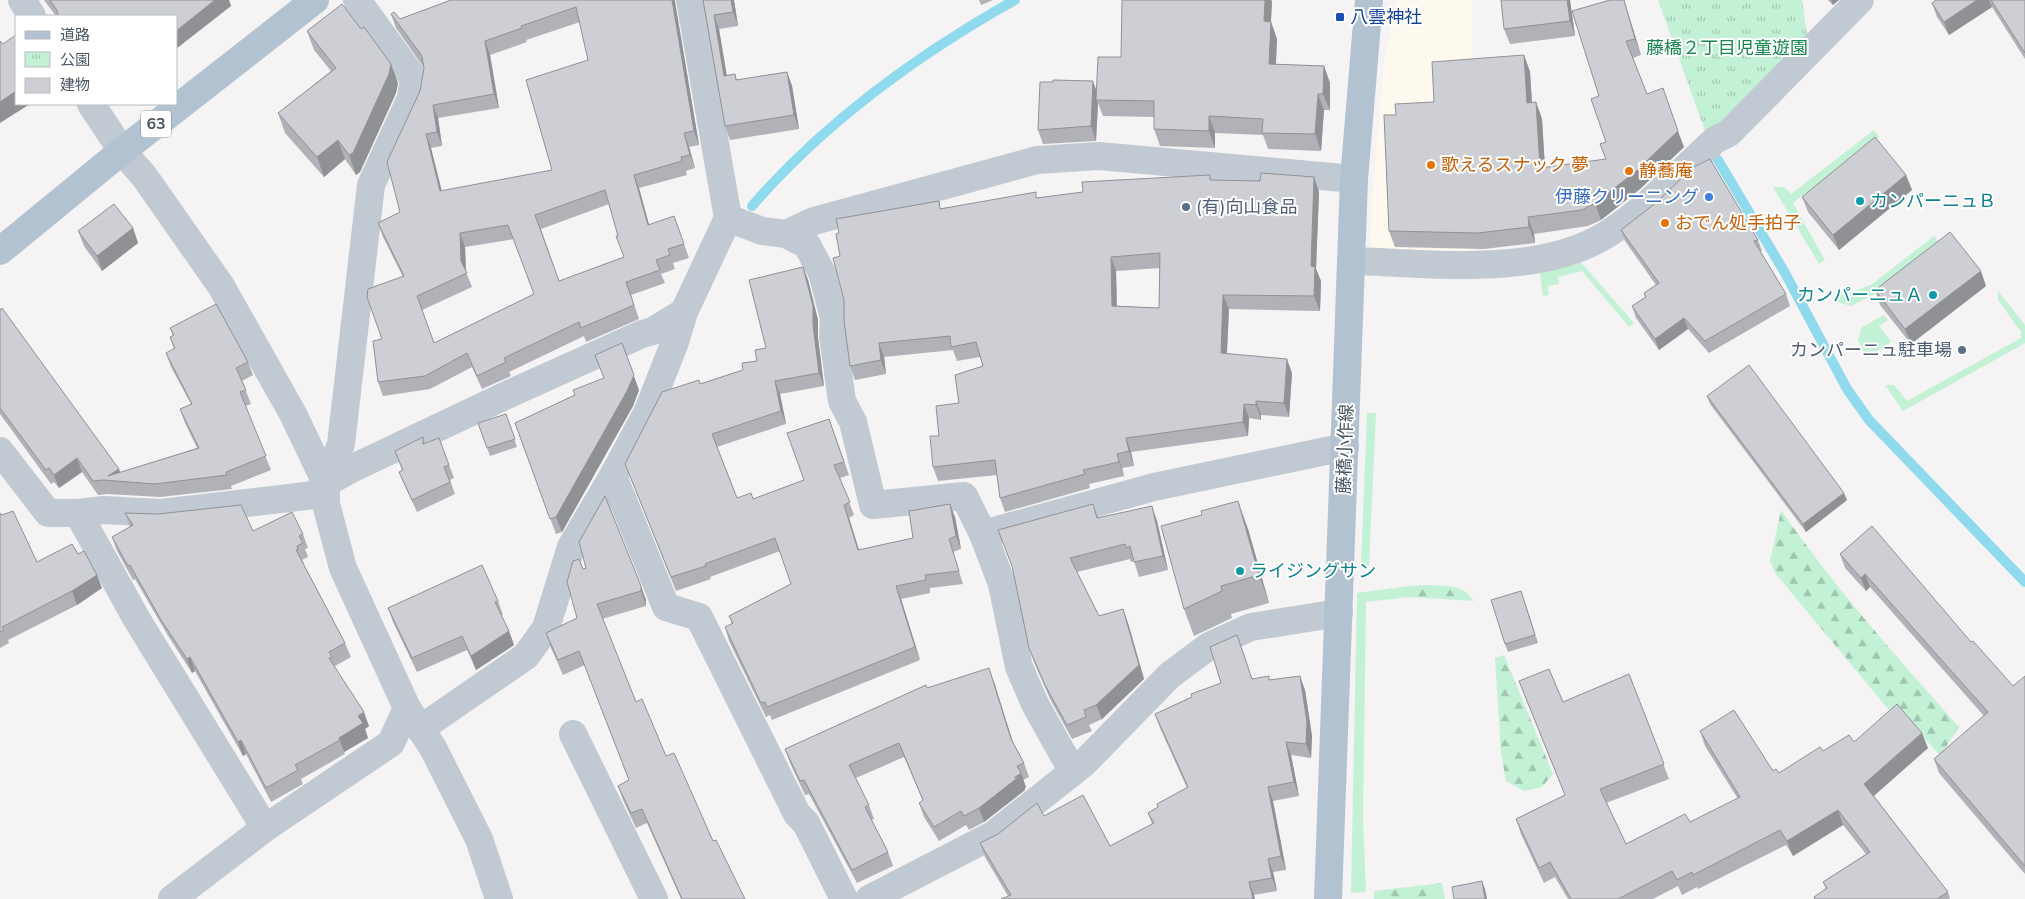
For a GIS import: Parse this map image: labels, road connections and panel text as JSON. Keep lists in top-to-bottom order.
{
  "streets": {
    "main road": ["63", "藤橋小作線"]
  },
  "parks": ["藤橋２丁目児童遊園"],
  "places": {
    "transit": ["八雲神社"],
    "other": [
      "歌えるスナック 夢",
      "静蕎庵",
      "伊藤クリーニング",
      "カンパーニュＢ",
      "(有)向山食品",
      "おでん処手拍子",
      "カンパーニュＡ",
      "カンパーニュ駐車場",
      "ライジングサン"
    ]
  },
  "legend": ["道路", "公園", "建物"]
}
